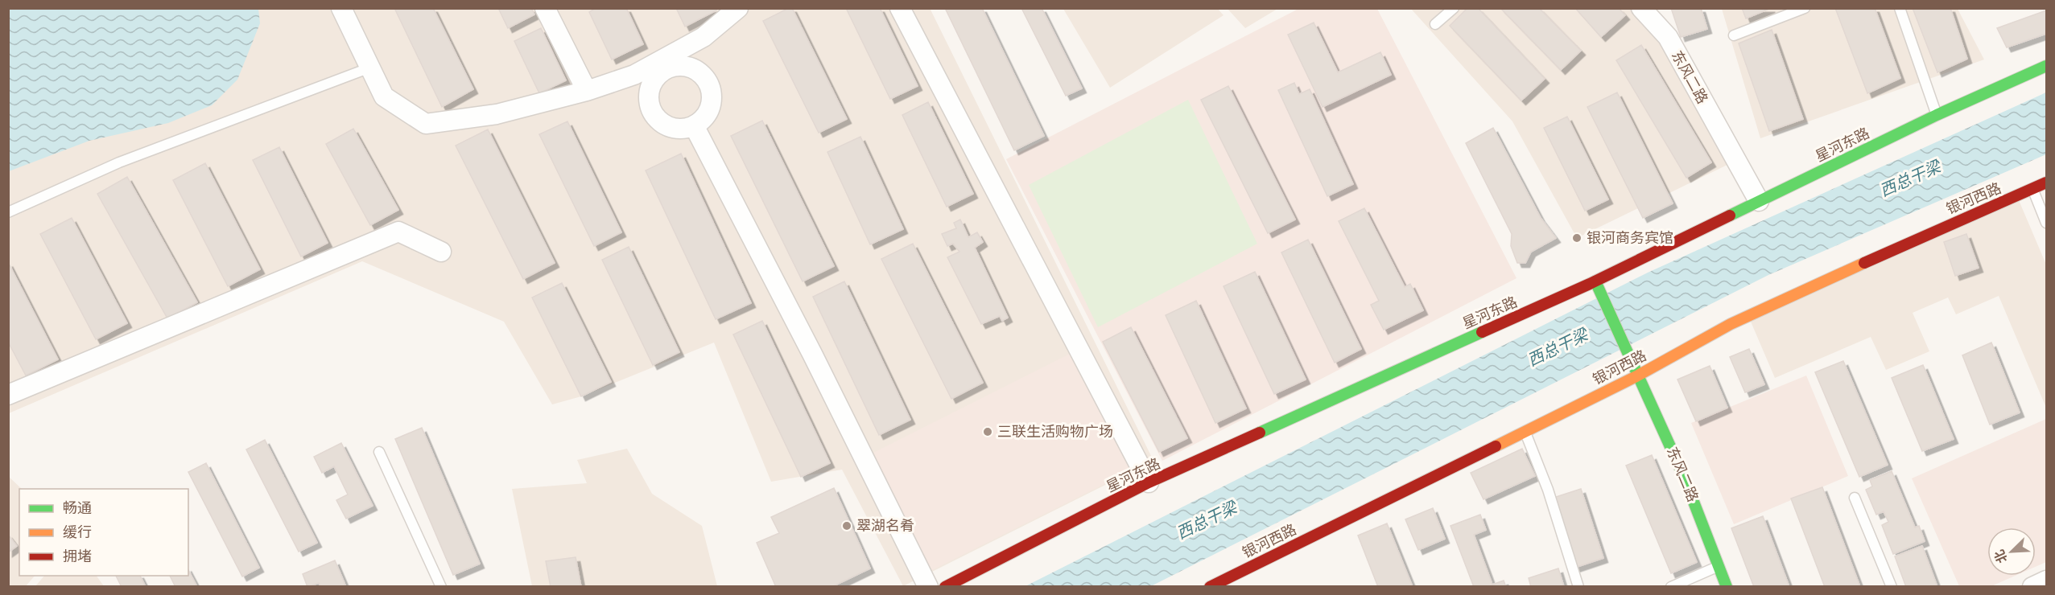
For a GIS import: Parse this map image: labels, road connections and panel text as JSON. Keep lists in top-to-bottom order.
{
  "streets": {
    "street": ["东风二路", "星河东路", "银河西路"]
  },
  "crossings": [
    ["东风二路", "星河东路"],
    ["东风二路", "银河西路"]
  ],
  "water": ["西总干梁"],
  "places": ["银河商务宾馆", "三联生活购物广场", "翠湖名肴"],
  "legend": ["畅通", "缓行", "拥堵"],
  "north": "bottom left"
}
